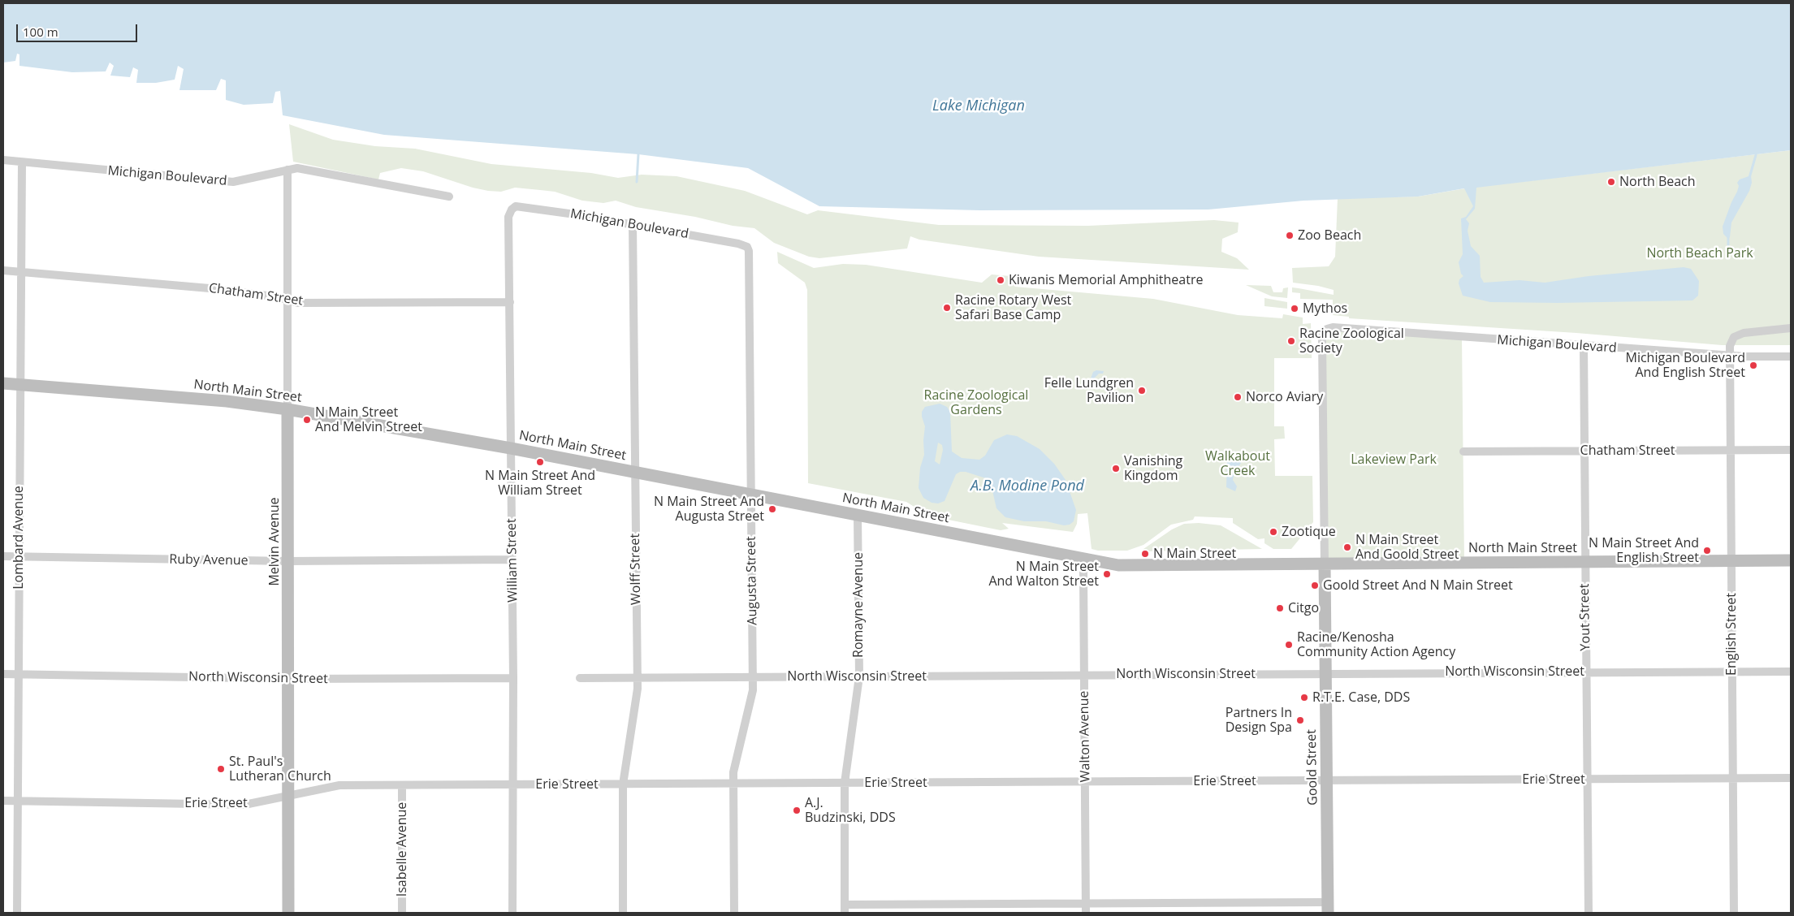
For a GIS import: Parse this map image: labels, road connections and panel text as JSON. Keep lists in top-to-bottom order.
{
  "streets": {
    "main road": ["North Main Street", "Melvin Avenue", "Goold Street"],
    "street": [
      "Michigan Boulevard",
      "Chatham Street",
      "Lombard Avenue",
      "Ruby Avenue",
      "William Street",
      "Wolff Street",
      "Augusta Street",
      "Romayne Avenue",
      "Yout Street",
      "English Street",
      "North Wisconsin Street",
      "Walton Avenue",
      "Erie Street",
      "Isabelle Avenue"
    ]
  },
  "crossings": [
    ["Michigan Boulevard", "Lombard Avenue"],
    ["Michigan Boulevard", "Melvin Avenue"],
    ["Michigan Boulevard", "William Street"],
    ["Michigan Boulevard", "Wolff Street"],
    ["Michigan Boulevard", "Augusta Street"],
    ["Michigan Boulevard", "Yout Street"],
    ["Michigan Boulevard", "English Street"],
    ["Michigan Boulevard", "Goold Street"],
    ["Chatham Street", "Lombard Avenue"],
    ["Chatham Street", "Melvin Avenue"],
    ["Chatham Street", "William Street"],
    ["Chatham Street", "Yout Street"],
    ["Chatham Street", "English Street"],
    ["North Main Street", "Lombard Avenue"],
    ["North Main Street", "Melvin Avenue"],
    ["North Main Street", "William Street"],
    ["North Main Street", "Wolff Street"],
    ["North Main Street", "Augusta Street"],
    ["North Main Street", "Romayne Avenue"],
    ["North Main Street", "Yout Street"],
    ["North Main Street", "English Street"],
    ["North Main Street", "Walton Avenue"],
    ["North Main Street", "Goold Street"],
    ["Lombard Avenue", "Ruby Avenue"],
    ["Lombard Avenue", "North Wisconsin Street"],
    ["Lombard Avenue", "Erie Street"],
    ["Melvin Avenue", "Ruby Avenue"],
    ["Melvin Avenue", "North Wisconsin Street"],
    ["Melvin Avenue", "Erie Street"],
    ["Ruby Avenue", "William Street"],
    ["William Street", "North Wisconsin Street"],
    ["William Street", "Erie Street"],
    ["Wolff Street", "North Wisconsin Street"],
    ["Wolff Street", "Erie Street"],
    ["Augusta Street", "North Wisconsin Street"],
    ["Augusta Street", "Erie Street"],
    ["Romayne Avenue", "North Wisconsin Street"],
    ["Romayne Avenue", "Erie Street"],
    ["Yout Street", "North Wisconsin Street"],
    ["Yout Street", "Erie Street"],
    ["English Street", "North Wisconsin Street"],
    ["English Street", "Erie Street"],
    ["North Wisconsin Street", "Walton Avenue"],
    ["North Wisconsin Street", "Goold Street"],
    ["Walton Avenue", "Erie Street"],
    ["Goold Street", "Erie Street"],
    ["Erie Street", "Isabelle Avenue"]
  ],
  "water": ["Lake Michigan", "A.B. Modine Pond"],
  "parks": [
    "North Beach Park",
    "Racine Zoological Gardens",
    "Walkabout Creek",
    "Lakeview Park"
  ],
  "places": [
    "North Beach",
    "Zoo Beach",
    "Kiwanis Memorial Amphitheatre",
    "Racine Rotary West Safari Base Camp",
    "Mythos",
    "Racine Zoological Society",
    "Michigan Boulevard And English Street",
    "Felle Lundgren Pavilion",
    "Norco Aviary",
    "N Main Street And Melvin Street",
    "N Main Street And William Street",
    "Vanishing Kingdom",
    "N Main Street And Augusta Street",
    "Zootique",
    "N Main Street And Goold Street",
    "N Main Street And English Street",
    "N Main Street",
    "N Main Street And Walton Street",
    "Goold Street And N Main Street",
    "Citgo",
    "Racine/Kenosha Community Action Agency",
    "R.T.E. Case, DDS",
    "Partners In Design Spa",
    "St. Paul's Lutheran Church",
    "A.J. Budzinski, DDS"
  ],
  "scale_bar": "100 m"
}
